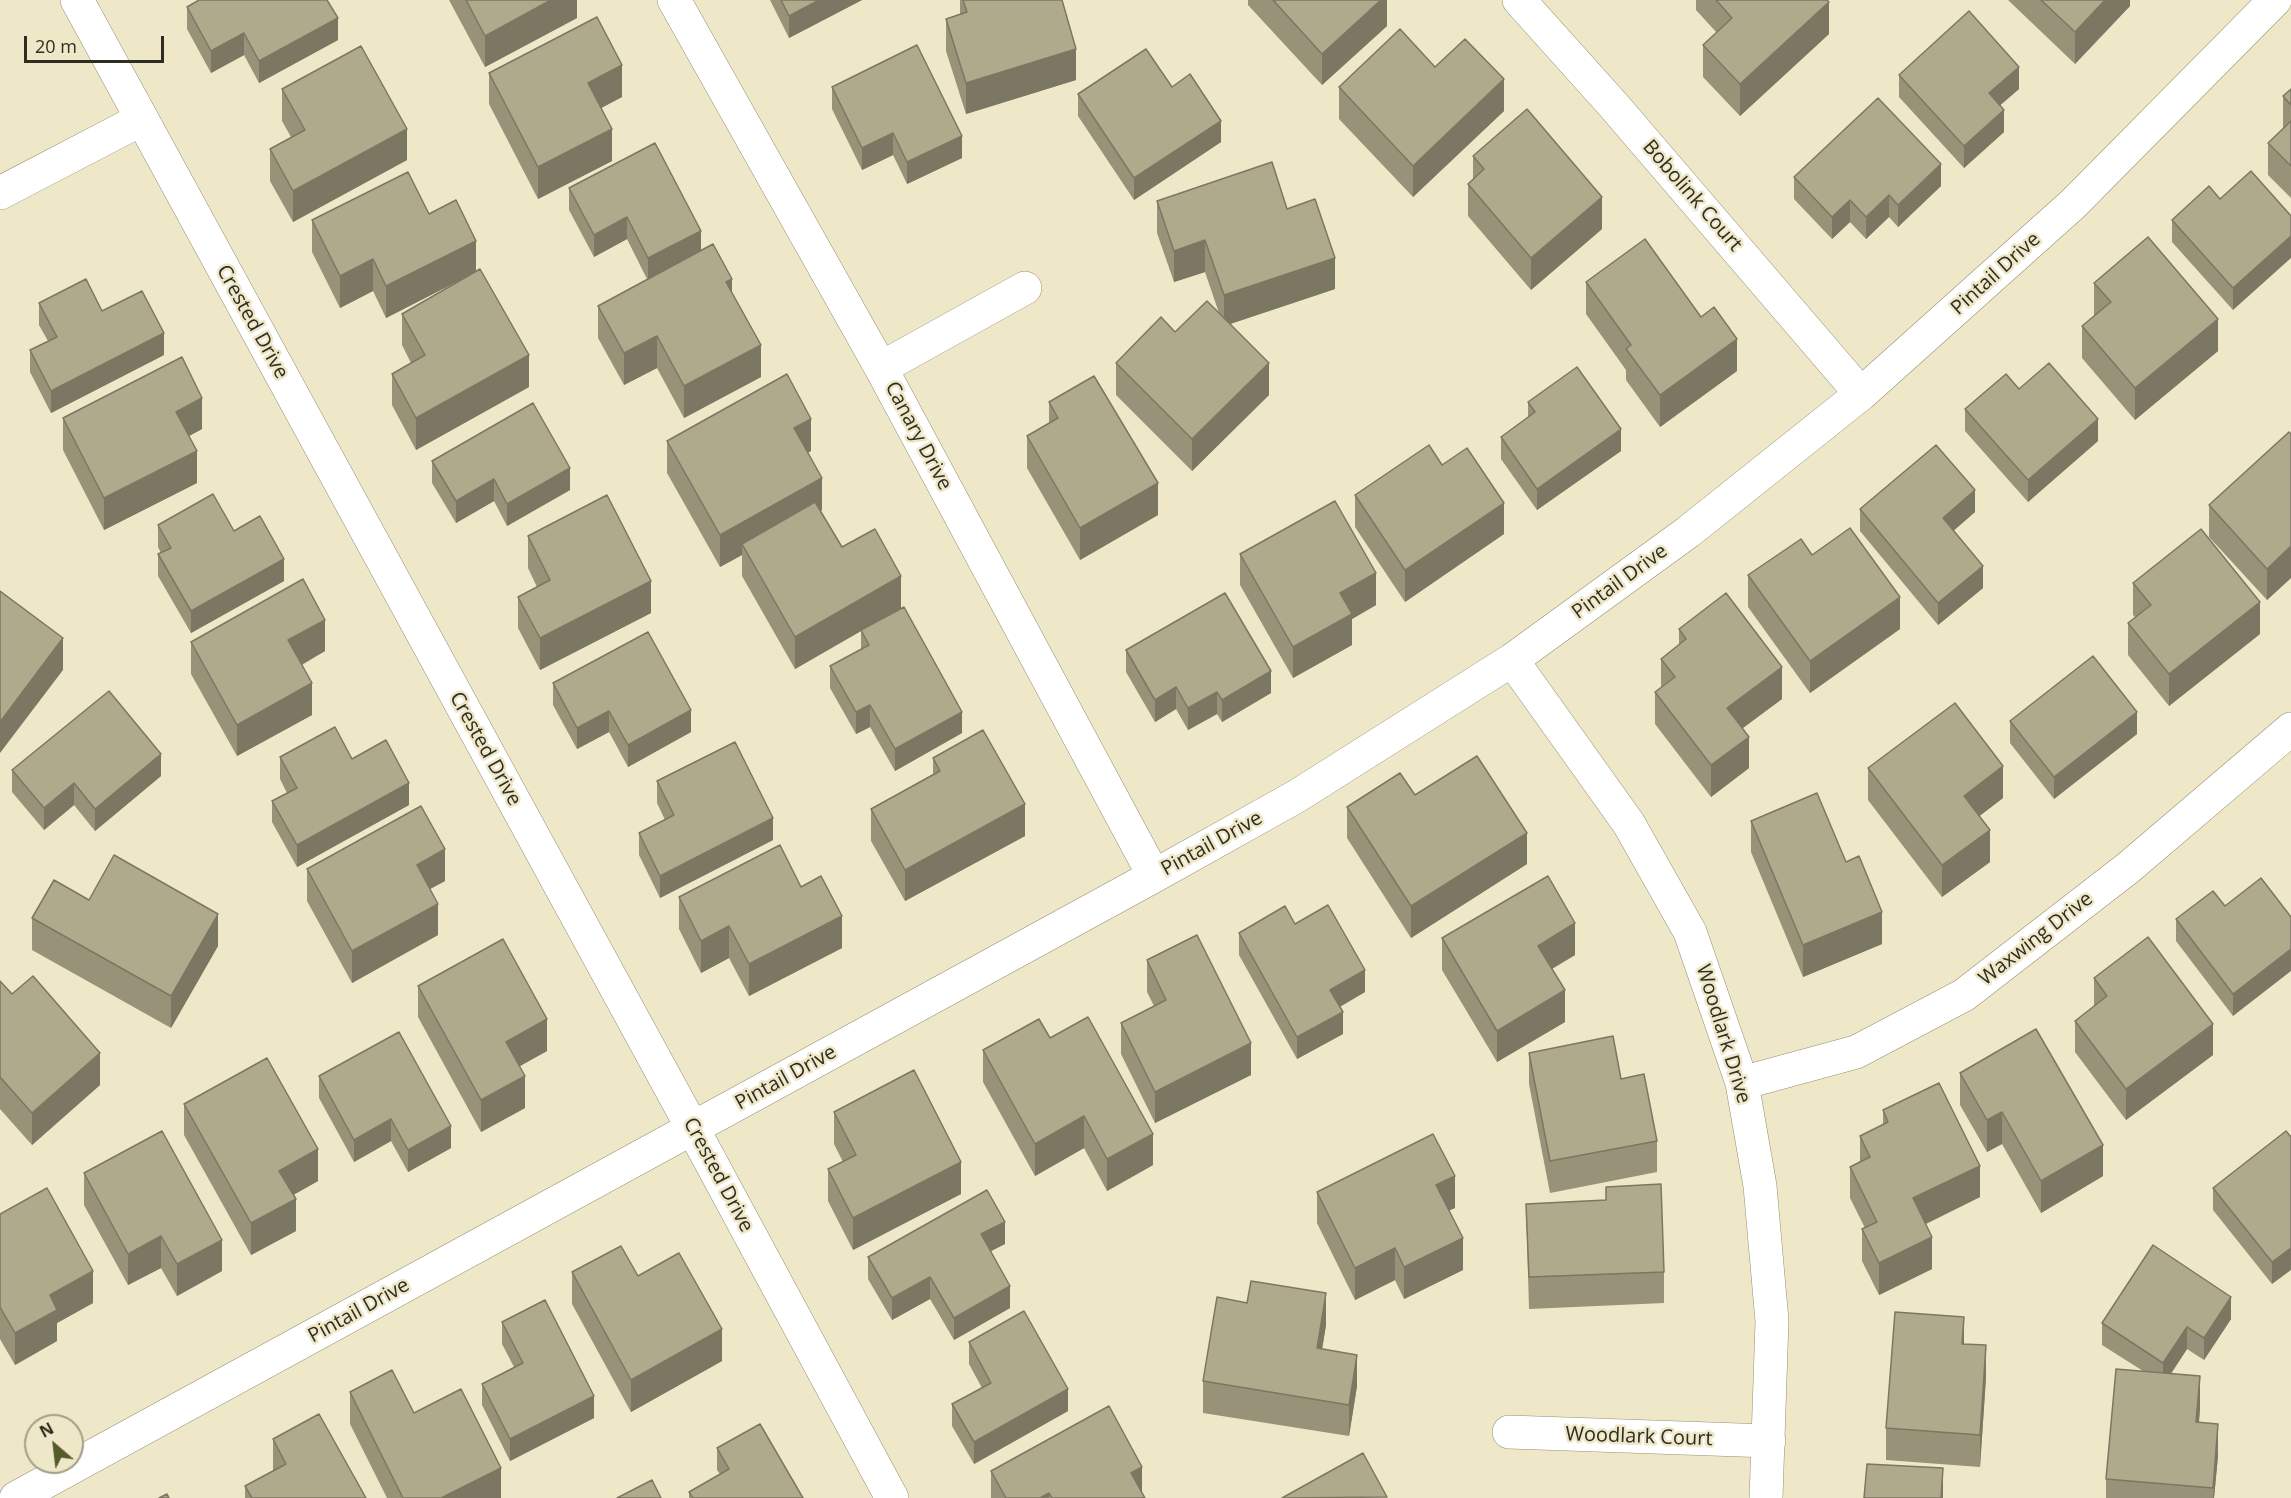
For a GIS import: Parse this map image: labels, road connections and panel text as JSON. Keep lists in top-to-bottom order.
{
  "streets": {
    "street": [
      "Bobolink Court",
      "Pintail Drive",
      "Crested Drive",
      "Canary Drive",
      "Waxwing Drive",
      "Woodlark Drive",
      "Woodlark Court"
    ]
  },
  "crossings": [
    ["Bobolink Court", "Pintail Drive"],
    ["Pintail Drive", "Crested Drive"],
    ["Pintail Drive", "Canary Drive"],
    ["Pintail Drive", "Woodlark Drive"],
    ["Waxwing Drive", "Woodlark Drive"],
    ["Woodlark Drive", "Woodlark Court"]
  ],
  "scale_bar": "20 m",
  "north": "top left"
}
